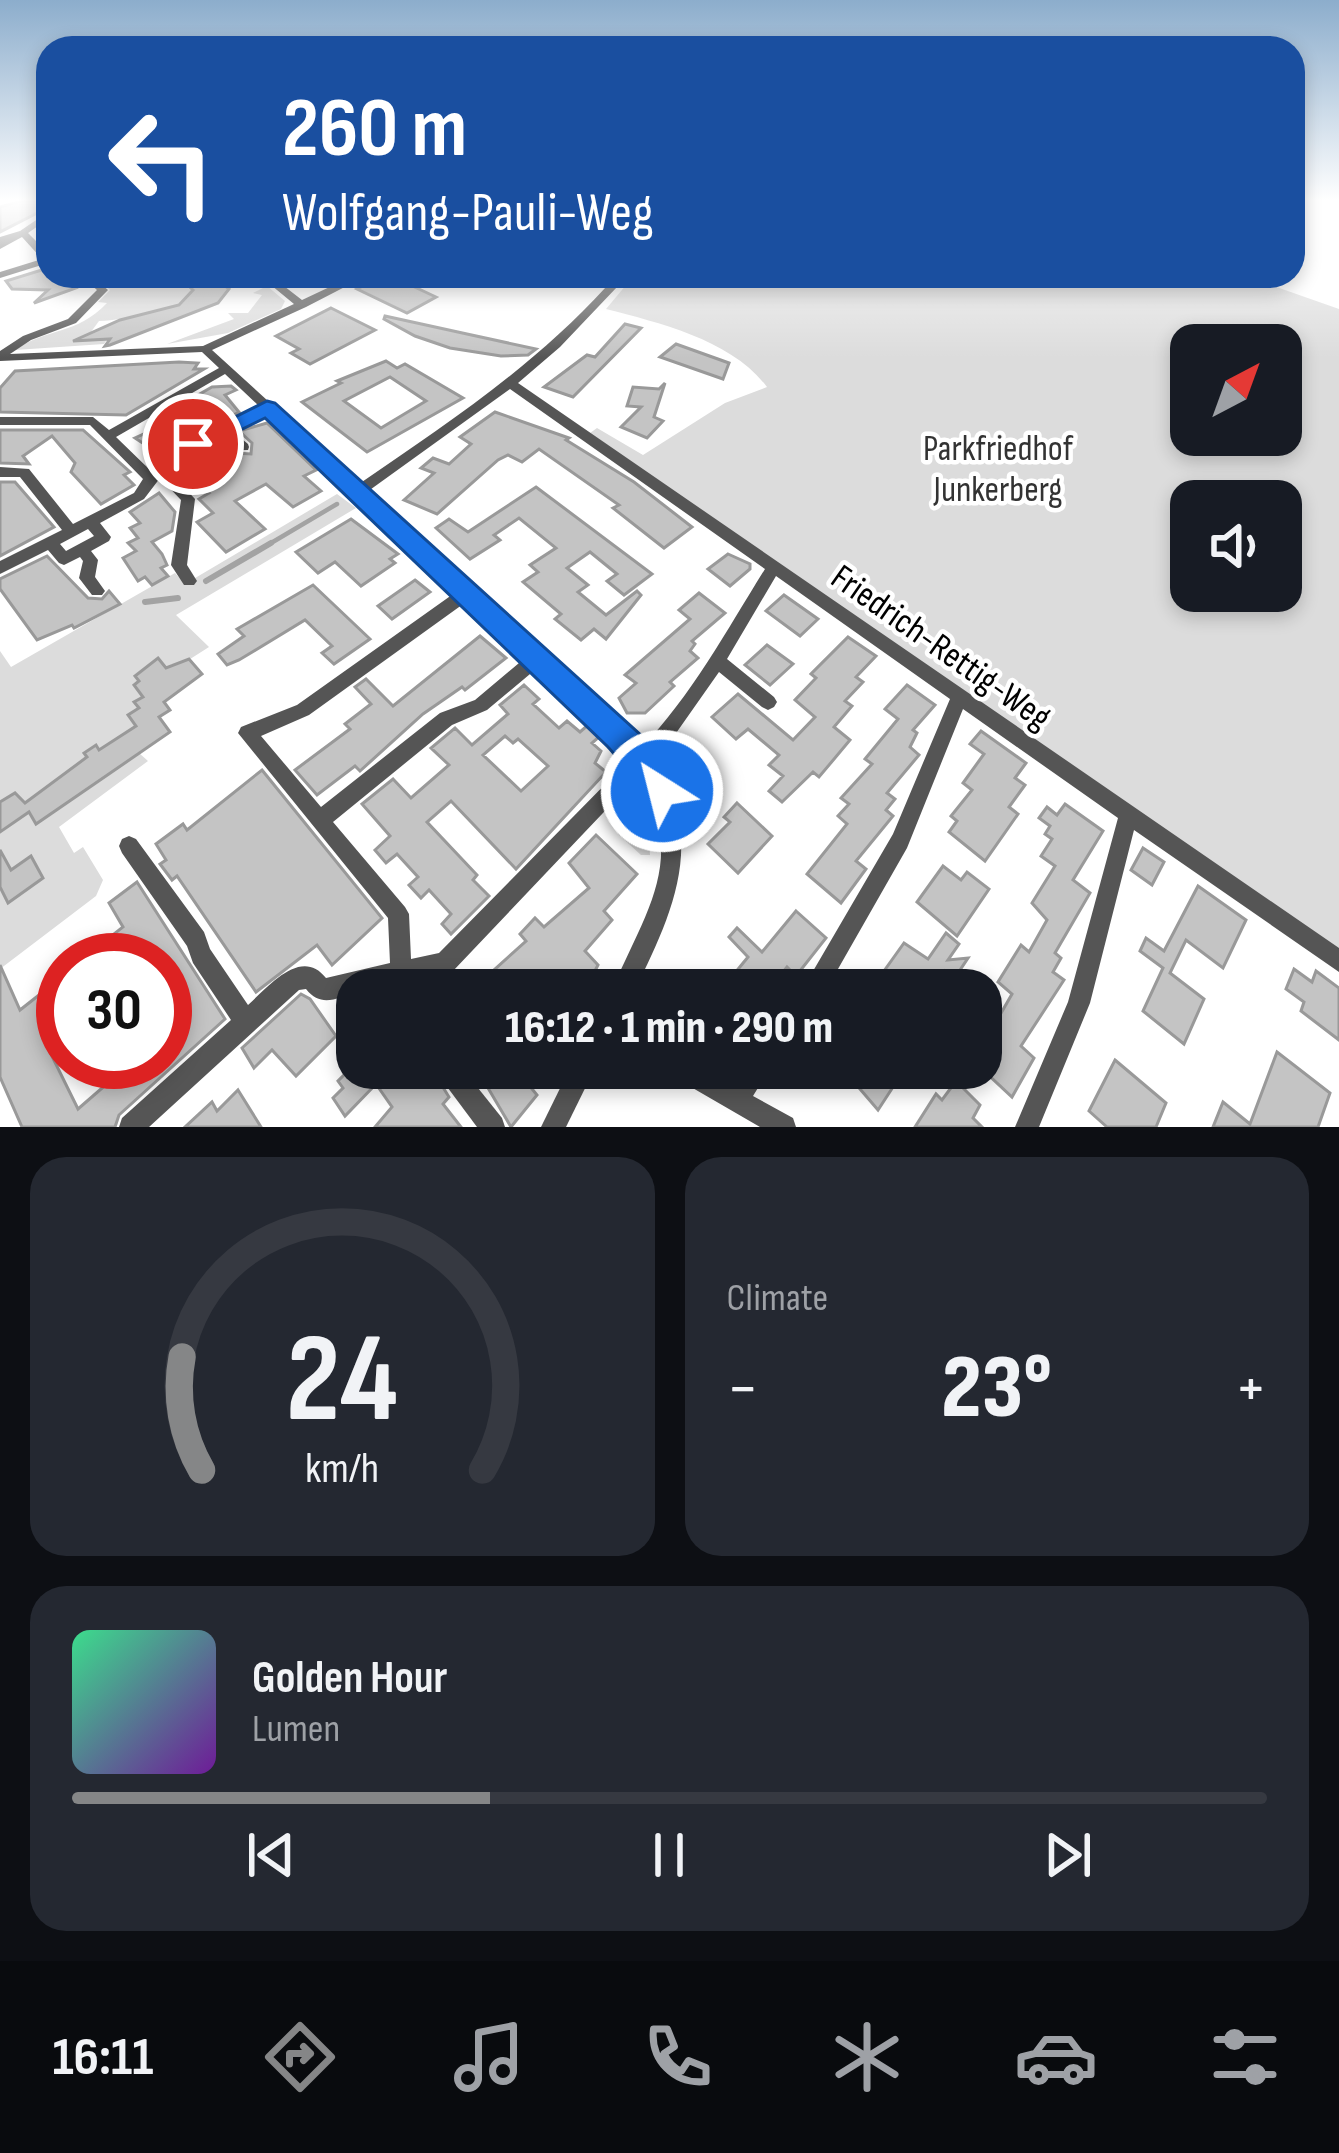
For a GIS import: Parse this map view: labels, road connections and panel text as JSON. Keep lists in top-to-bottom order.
{
  "streets": {
    "street": ["Friedrich-Rettig-Weg"]
  },
  "parks": ["Parkfriedhof Junkerberg"],
  "north": "top right",
  "page": {
    "turn": ["260 m", "Wolfgang-Pauli-Weg"],
    "limit": "30",
    "trip": "16:12 · 1 min · 290 m",
    "tile": "Climate",
    "heat": ["−", "23°", "+"],
    "song": ["Golden Hour", "Lumen"],
    "tabs": "16:11",
    "gauge": ["24", "km/h"]
  }
}
